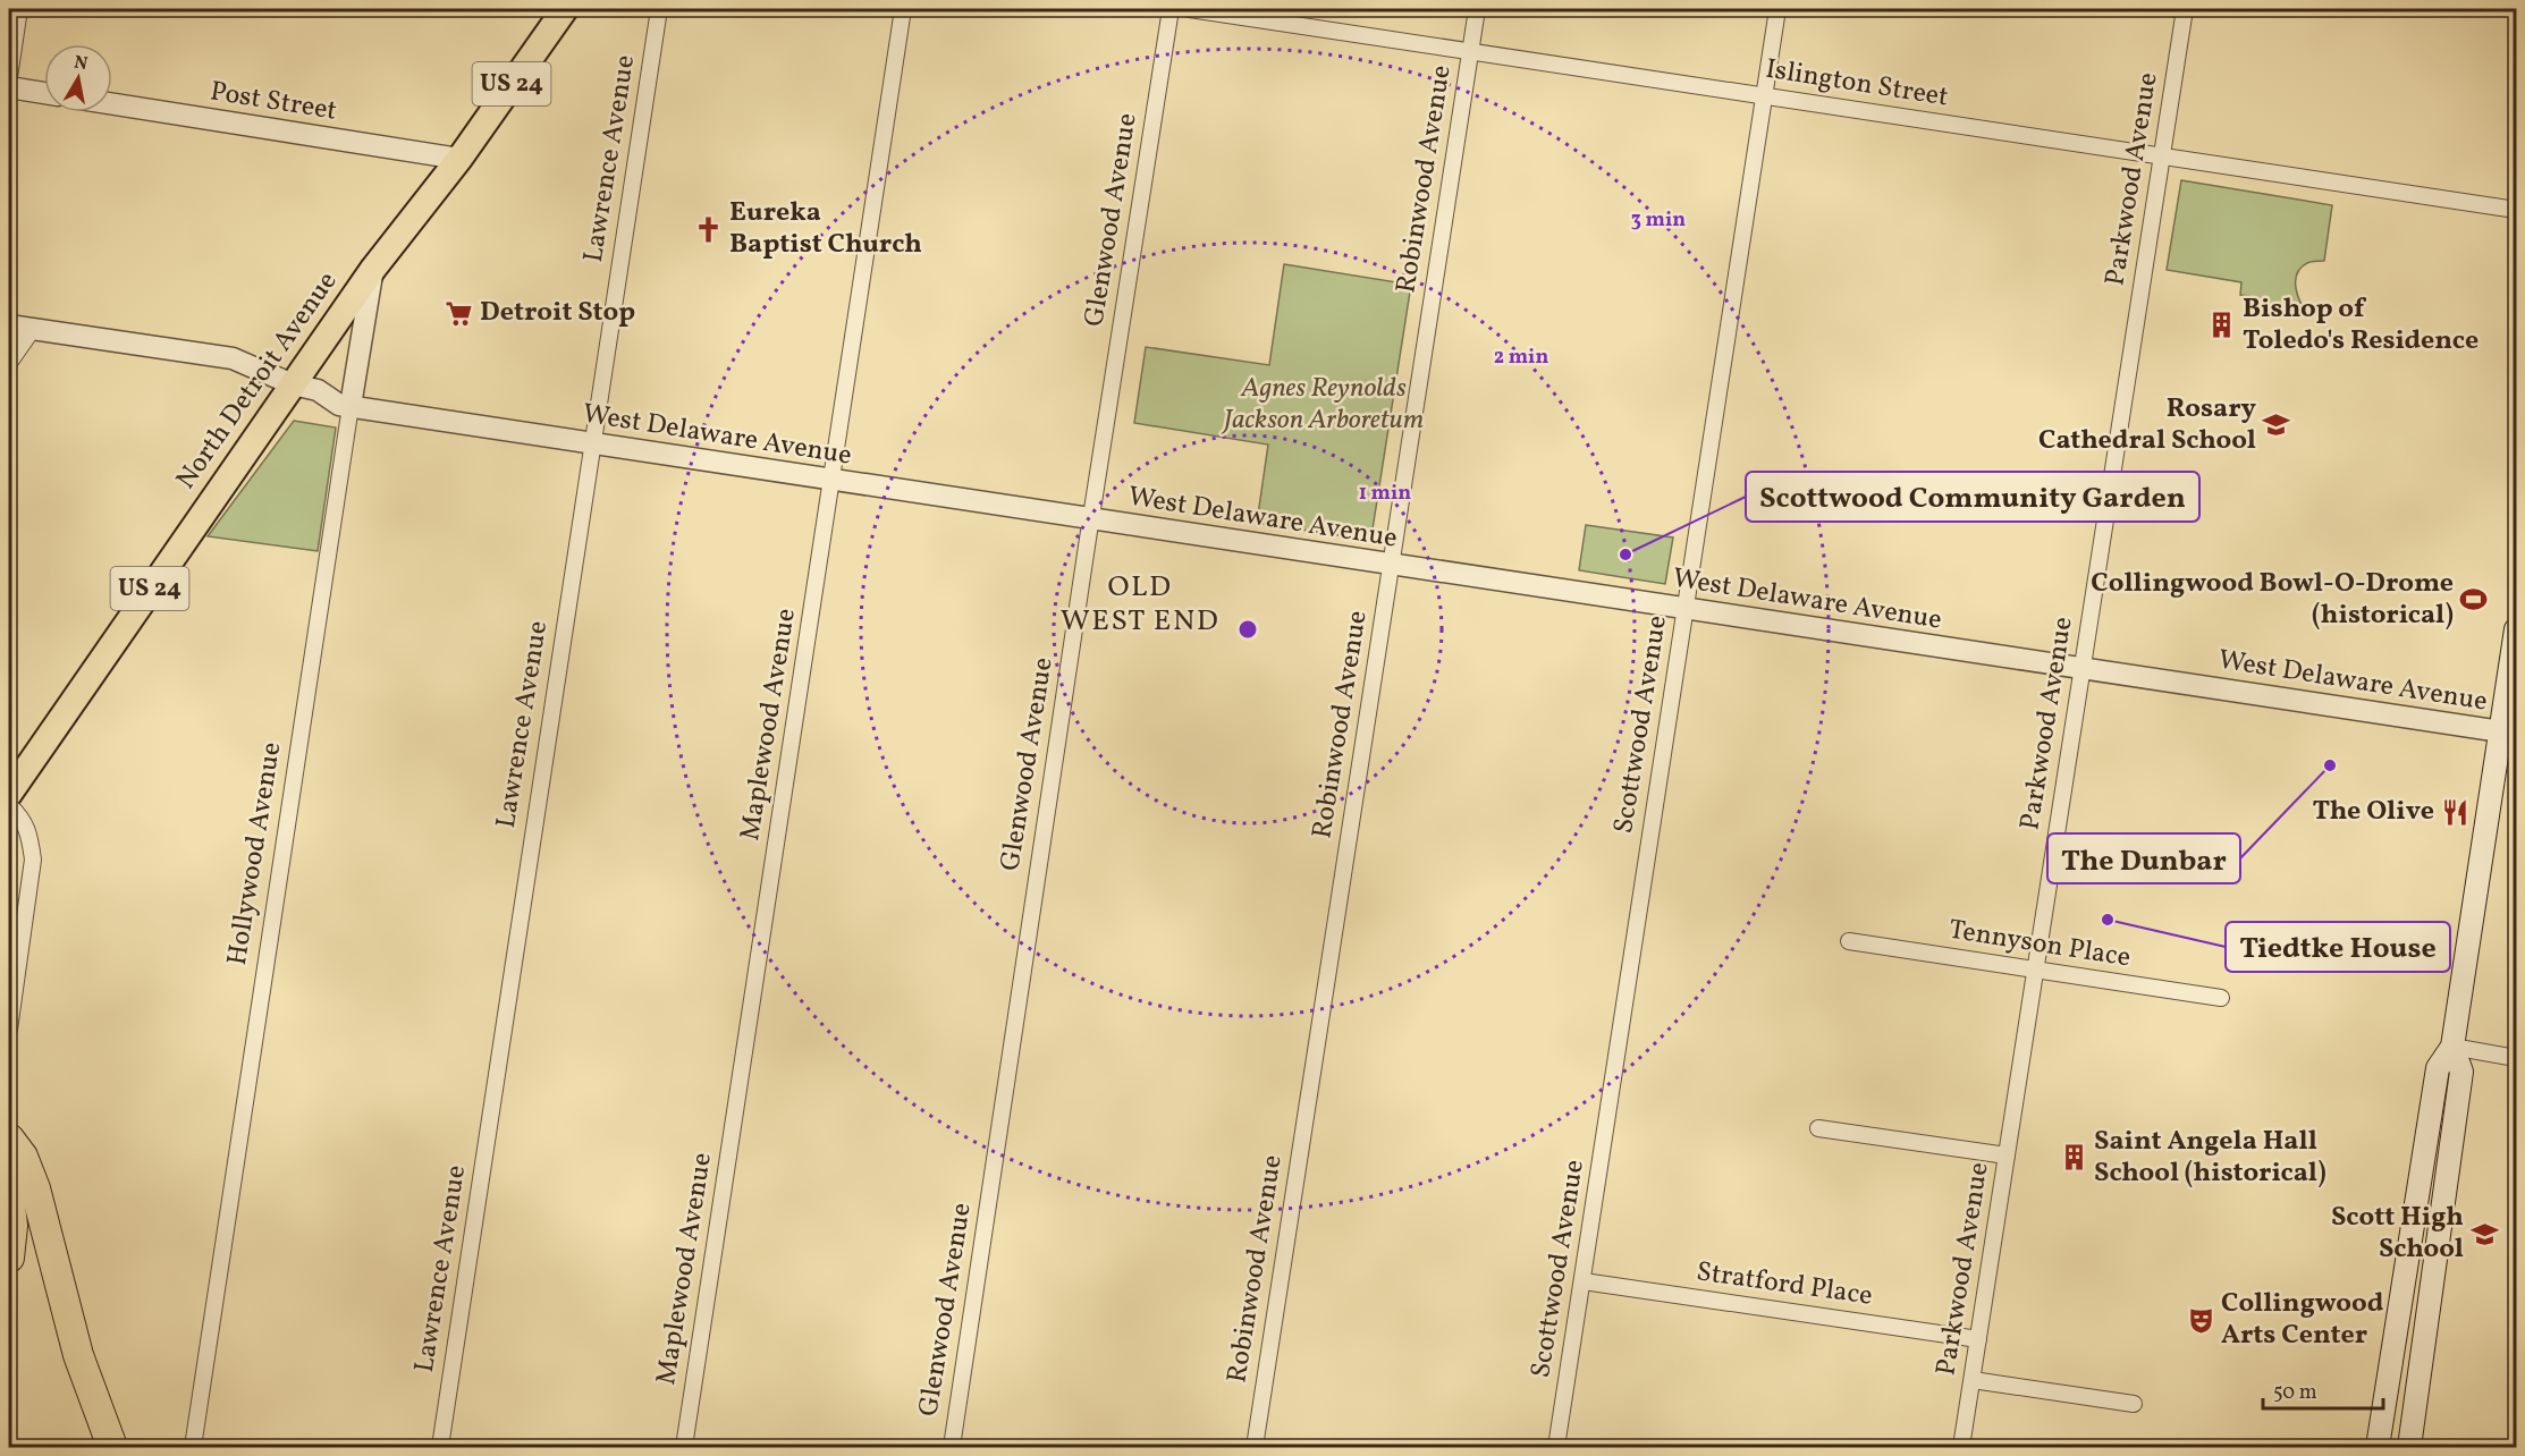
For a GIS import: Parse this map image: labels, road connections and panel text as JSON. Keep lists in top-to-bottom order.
{
  "streets": {
    "main road": ["US 24", "North Detroit Avenue"],
    "street": [
      "Islington Street",
      "Post Street",
      "Lawrence Avenue",
      "Robinwood Avenue",
      "Parkwood Avenue",
      "Glenwood Avenue",
      "West Delaware Avenue",
      "Maplewood Avenue",
      "Scottwood Avenue",
      "Hollywood Avenue",
      "Tennyson Place",
      "Stratford Place"
    ]
  },
  "crossings": [
    ["Islington Street", "Robinwood Avenue"],
    ["Islington Street", "Parkwood Avenue"],
    ["Islington Street", "Scottwood Avenue"],
    ["Post Street", "North Detroit Avenue"],
    ["Lawrence Avenue", "West Delaware Avenue"],
    ["Robinwood Avenue", "West Delaware Avenue"],
    ["Parkwood Avenue", "West Delaware Avenue"],
    ["Parkwood Avenue", "Tennyson Place"],
    ["Parkwood Avenue", "Stratford Place"],
    ["Glenwood Avenue", "West Delaware Avenue"],
    ["North Detroit Avenue", "West Delaware Avenue"],
    ["North Detroit Avenue", "Hollywood Avenue"],
    ["West Delaware Avenue", "Maplewood Avenue"],
    ["West Delaware Avenue", "Scottwood Avenue"],
    ["West Delaware Avenue", "Hollywood Avenue"],
    ["Scottwood Avenue", "Stratford Place"]
  ],
  "districts": ["OLD WEST END"],
  "parks": ["Agnes Reynolds Jackson Arboretum"],
  "places": {
    "church": ["Eureka Baptist Church"],
    "supermarket": ["Detroit Stop"],
    "building": ["Bishop of Toledo's Residence", "Saint Angela Hall School (historical)"],
    "school or university": ["Rosary Cathedral School", "Scott High School"],
    "other": ["Scottwood Community Garden", "The Dunbar", "Tiedtke House"],
    "sports": ["Collingwood Bowl-O-Drome (historical)"],
    "restaurant": ["The Olive"],
    "theatre": ["Collingwood Arts Center"]
  },
  "scale_bar": "50 m",
  "north": "top",
  "rings": ["3 min", "2 min", "1 min"]
}
